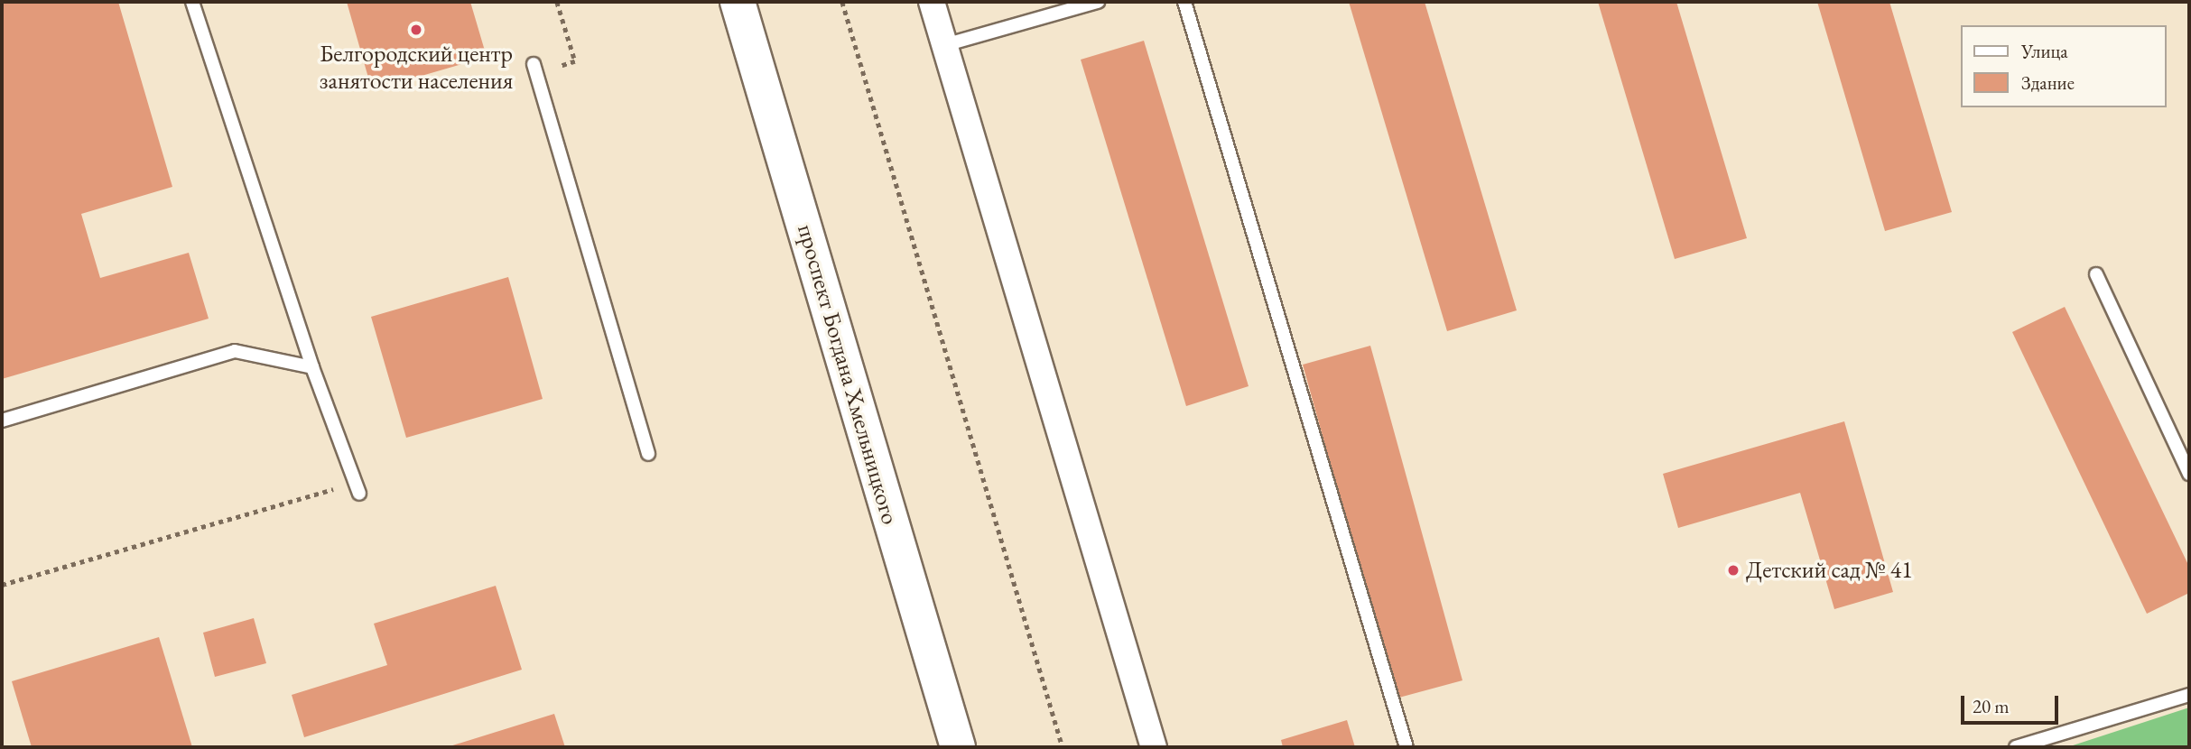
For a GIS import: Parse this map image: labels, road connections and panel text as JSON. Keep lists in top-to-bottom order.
{
  "streets": {
    "main road": ["проспект Богдана Хмельницкого"]
  },
  "places": ["Белгородский центр занятости населения", "Детский сад № 41"],
  "legend": ["Улица", "Здание"],
  "scale_bar": "20 m"
}
